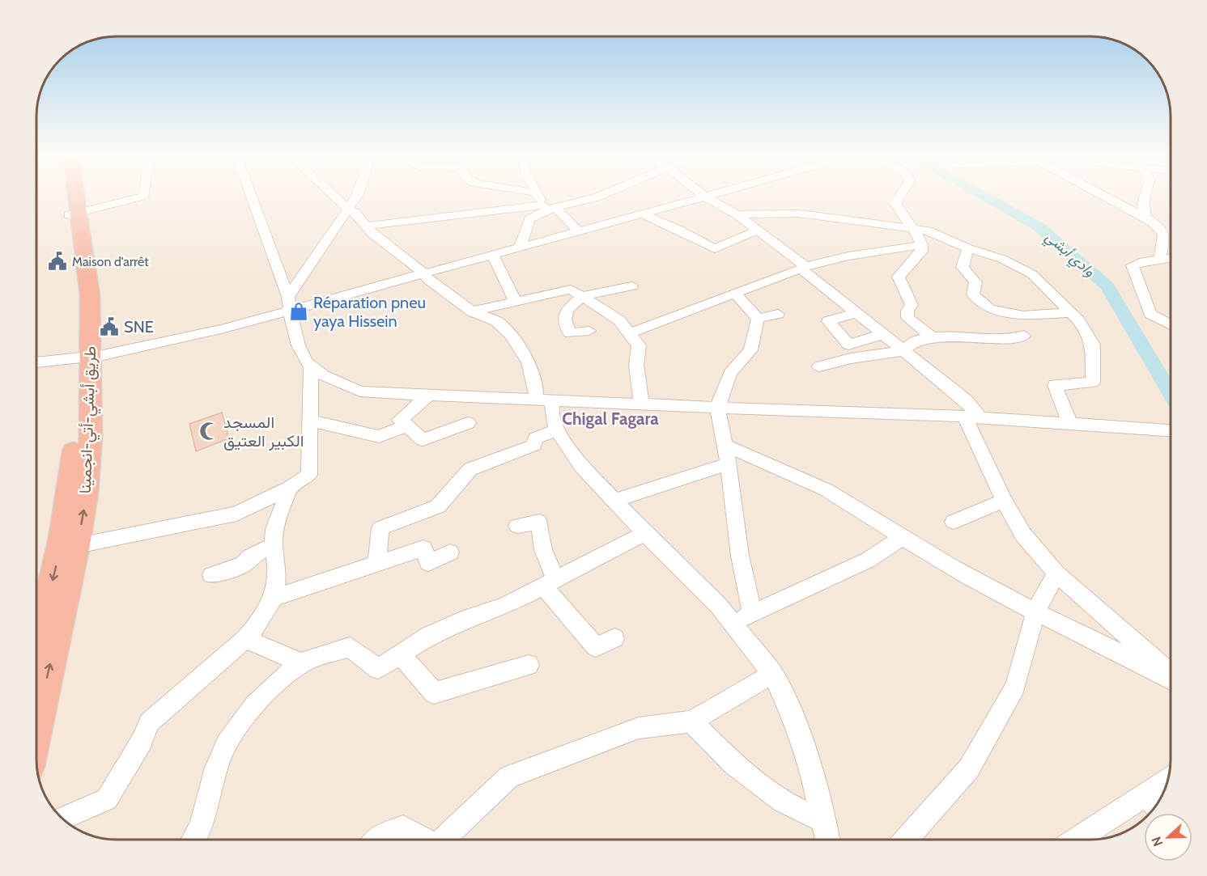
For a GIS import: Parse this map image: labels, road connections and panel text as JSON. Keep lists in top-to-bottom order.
{
  "streets": {
    "highway": ["طريق أبشي-أتي-انجمينا"]
  },
  "districts": ["Chigal Fagara"],
  "water": ["وادي أبشي"],
  "places": {
    "public building": ["Maison d'arrêt", "SNE"],
    "shop": ["Réparation pneu yaya Hissein"],
    "mosque": ["المسجد الكبير العتيق"]
  },
  "north": "left"
}
